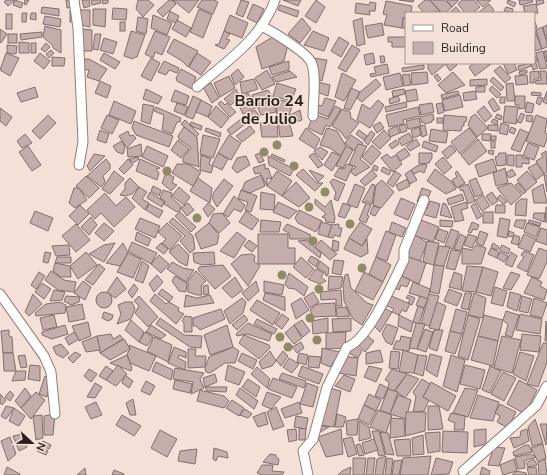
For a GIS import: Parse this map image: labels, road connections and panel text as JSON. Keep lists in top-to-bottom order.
{
  "districts": ["Barrio 24 de Julio"],
  "legend": ["Road", "Building"],
  "north": "right"
}
